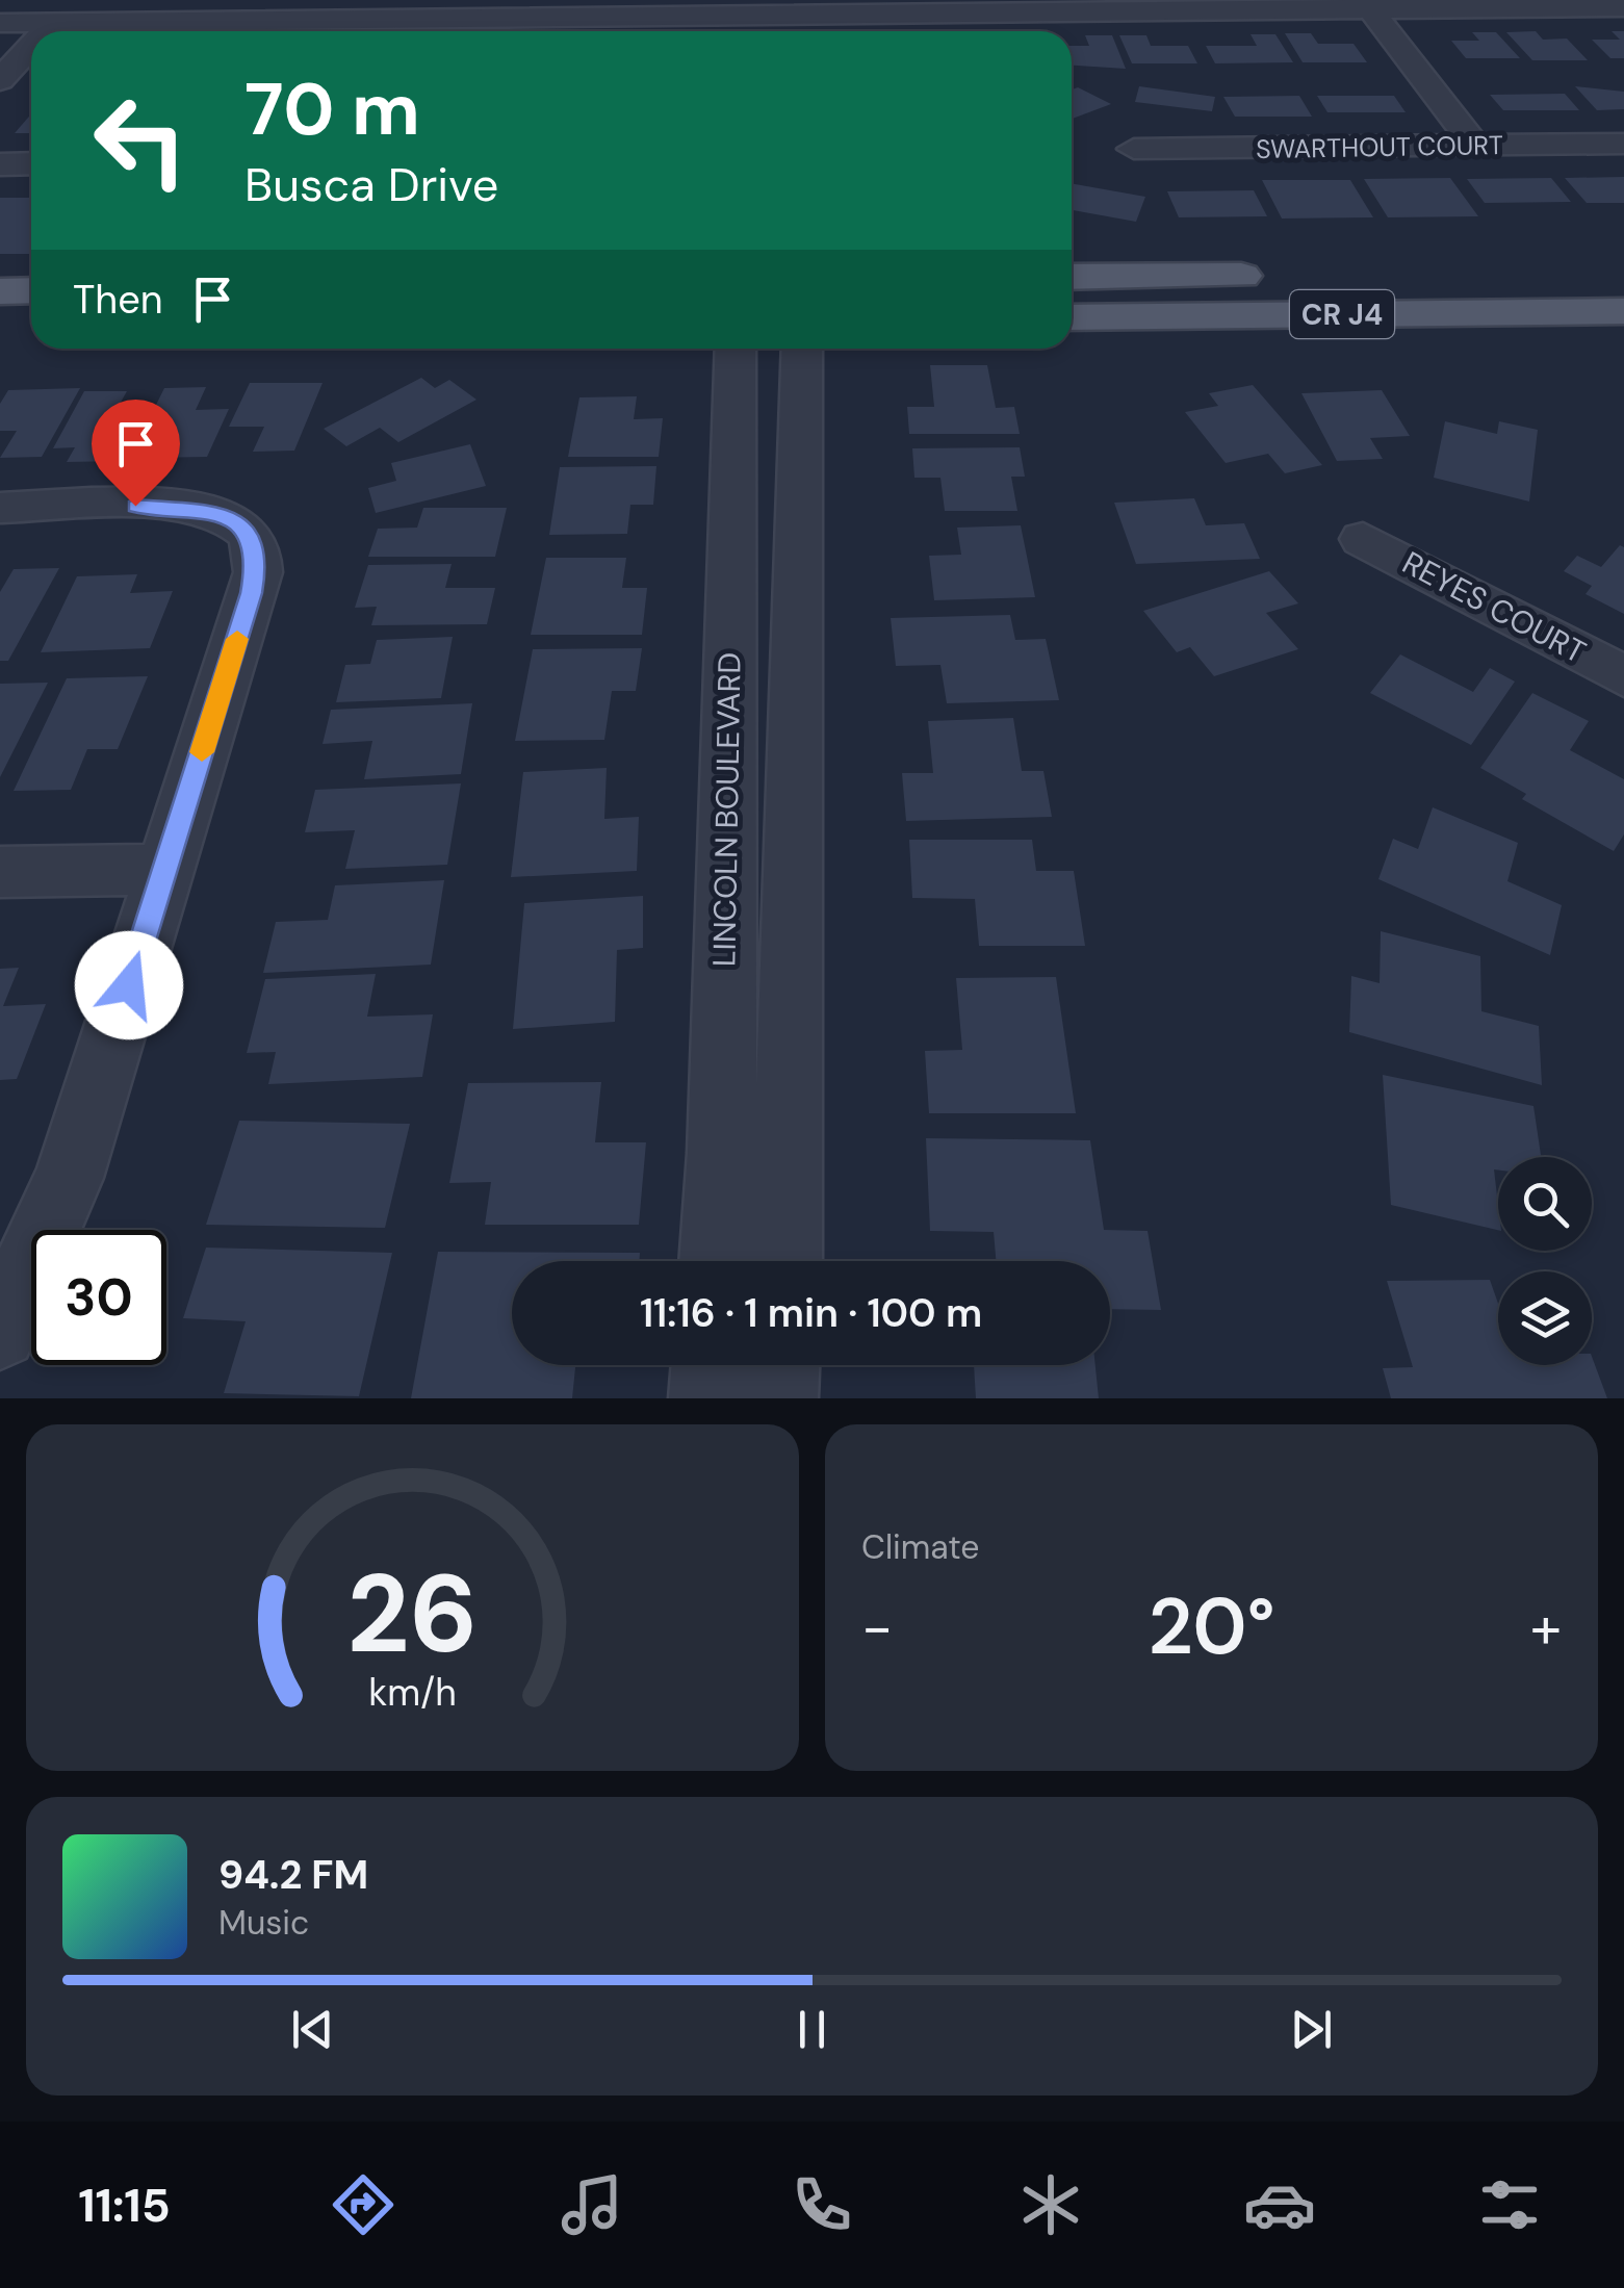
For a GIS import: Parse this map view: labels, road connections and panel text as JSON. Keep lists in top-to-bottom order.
{
  "streets": {
    "main road": ["CR J4"],
    "street": ["SWARTHOUT COURT", "REYES COURT", "LINCOLN BOULEVARD"]
  },
  "page": {
    "turn": ["70 m", "Busca Drive"],
    "then": "Then",
    "limit": "30",
    "trip": "11:16 · 1 min · 100 m",
    "tile": "Climate",
    "heat": ["−", "20°", "+"],
    "song": ["94.2 FM", "Music"],
    "tabs": "11:15",
    "gauge": ["26", "km/h"]
  }
}
